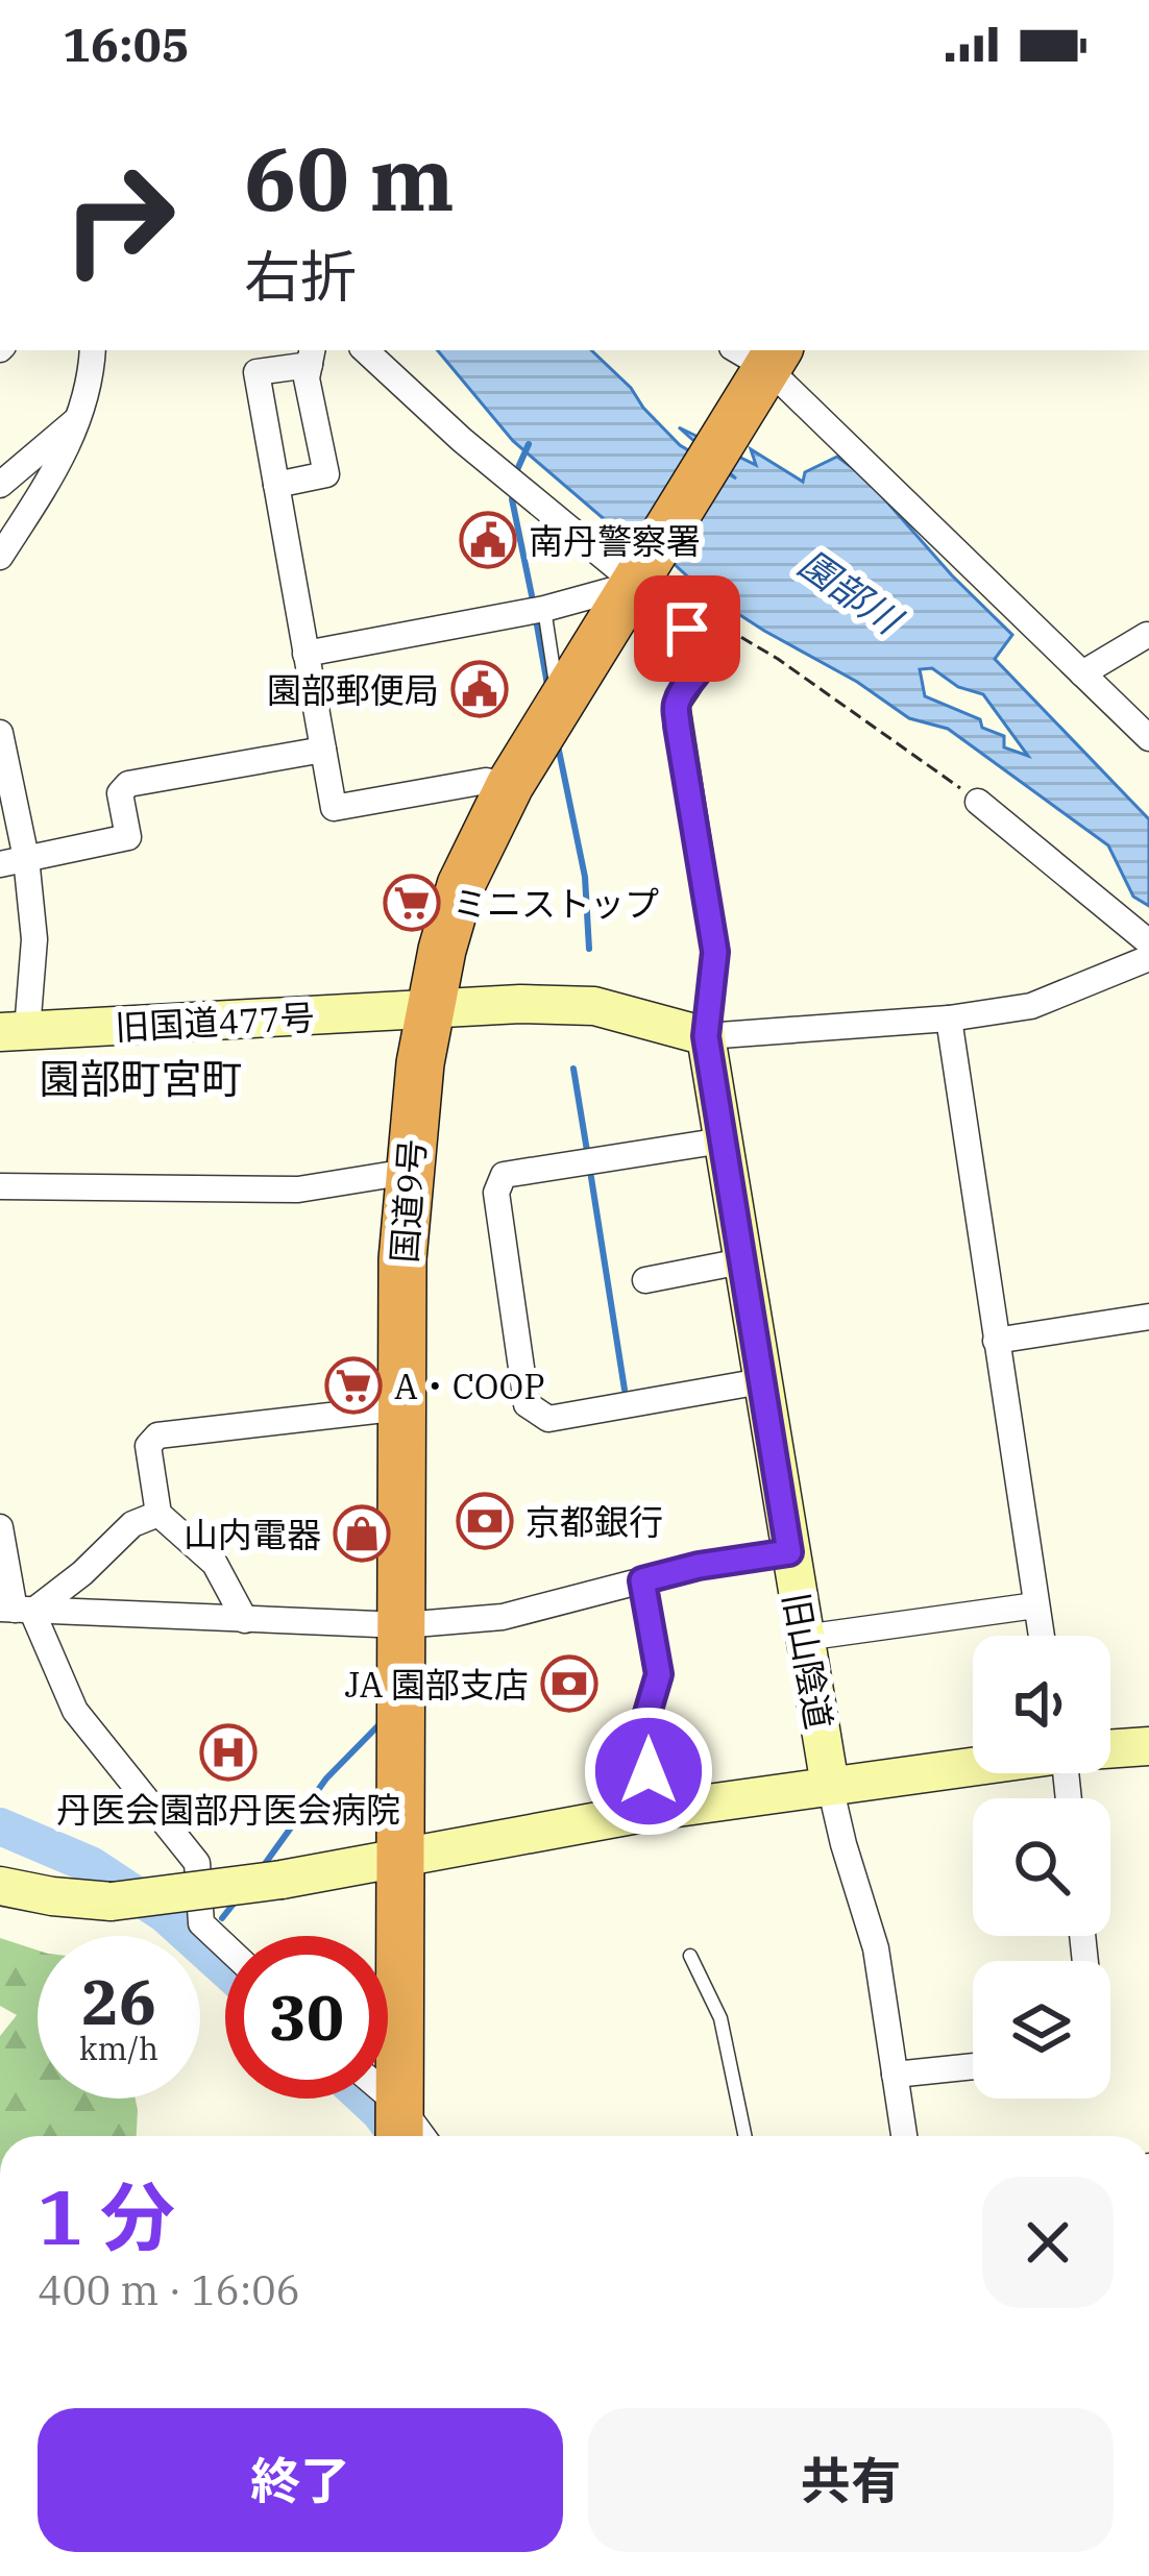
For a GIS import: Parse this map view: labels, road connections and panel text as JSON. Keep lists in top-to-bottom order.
{
  "streets": {
    "highway": ["国道9号"],
    "street": ["旧国道477号", "旧山陰道"]
  },
  "crossings": [
    ["旧国道477号", "国道9号"],
    ["旧国道477号", "旧山陰道"],
    ["国道9号", "旧山陰道"]
  ],
  "districts": ["園部町宮町"],
  "water": ["園部川"],
  "places": {
    "public building": ["南丹警察署", "園部郵便局"],
    "supermarket": ["ミニストップ", "A・COOP"],
    "bank": ["京都銀行", "JA 園部支店"],
    "shop": ["山内電器"],
    "hospital": ["丹医会園部丹医会病院"]
  },
  "page": {
    "status": "16:05",
    "turn": ["60 m", "右折"],
    "speed": "26 km/h",
    "limit": "30",
    "heading": ["1 分", "400 m · 16:06"],
    "buttons": ["終了", "共有"]
  }
}
